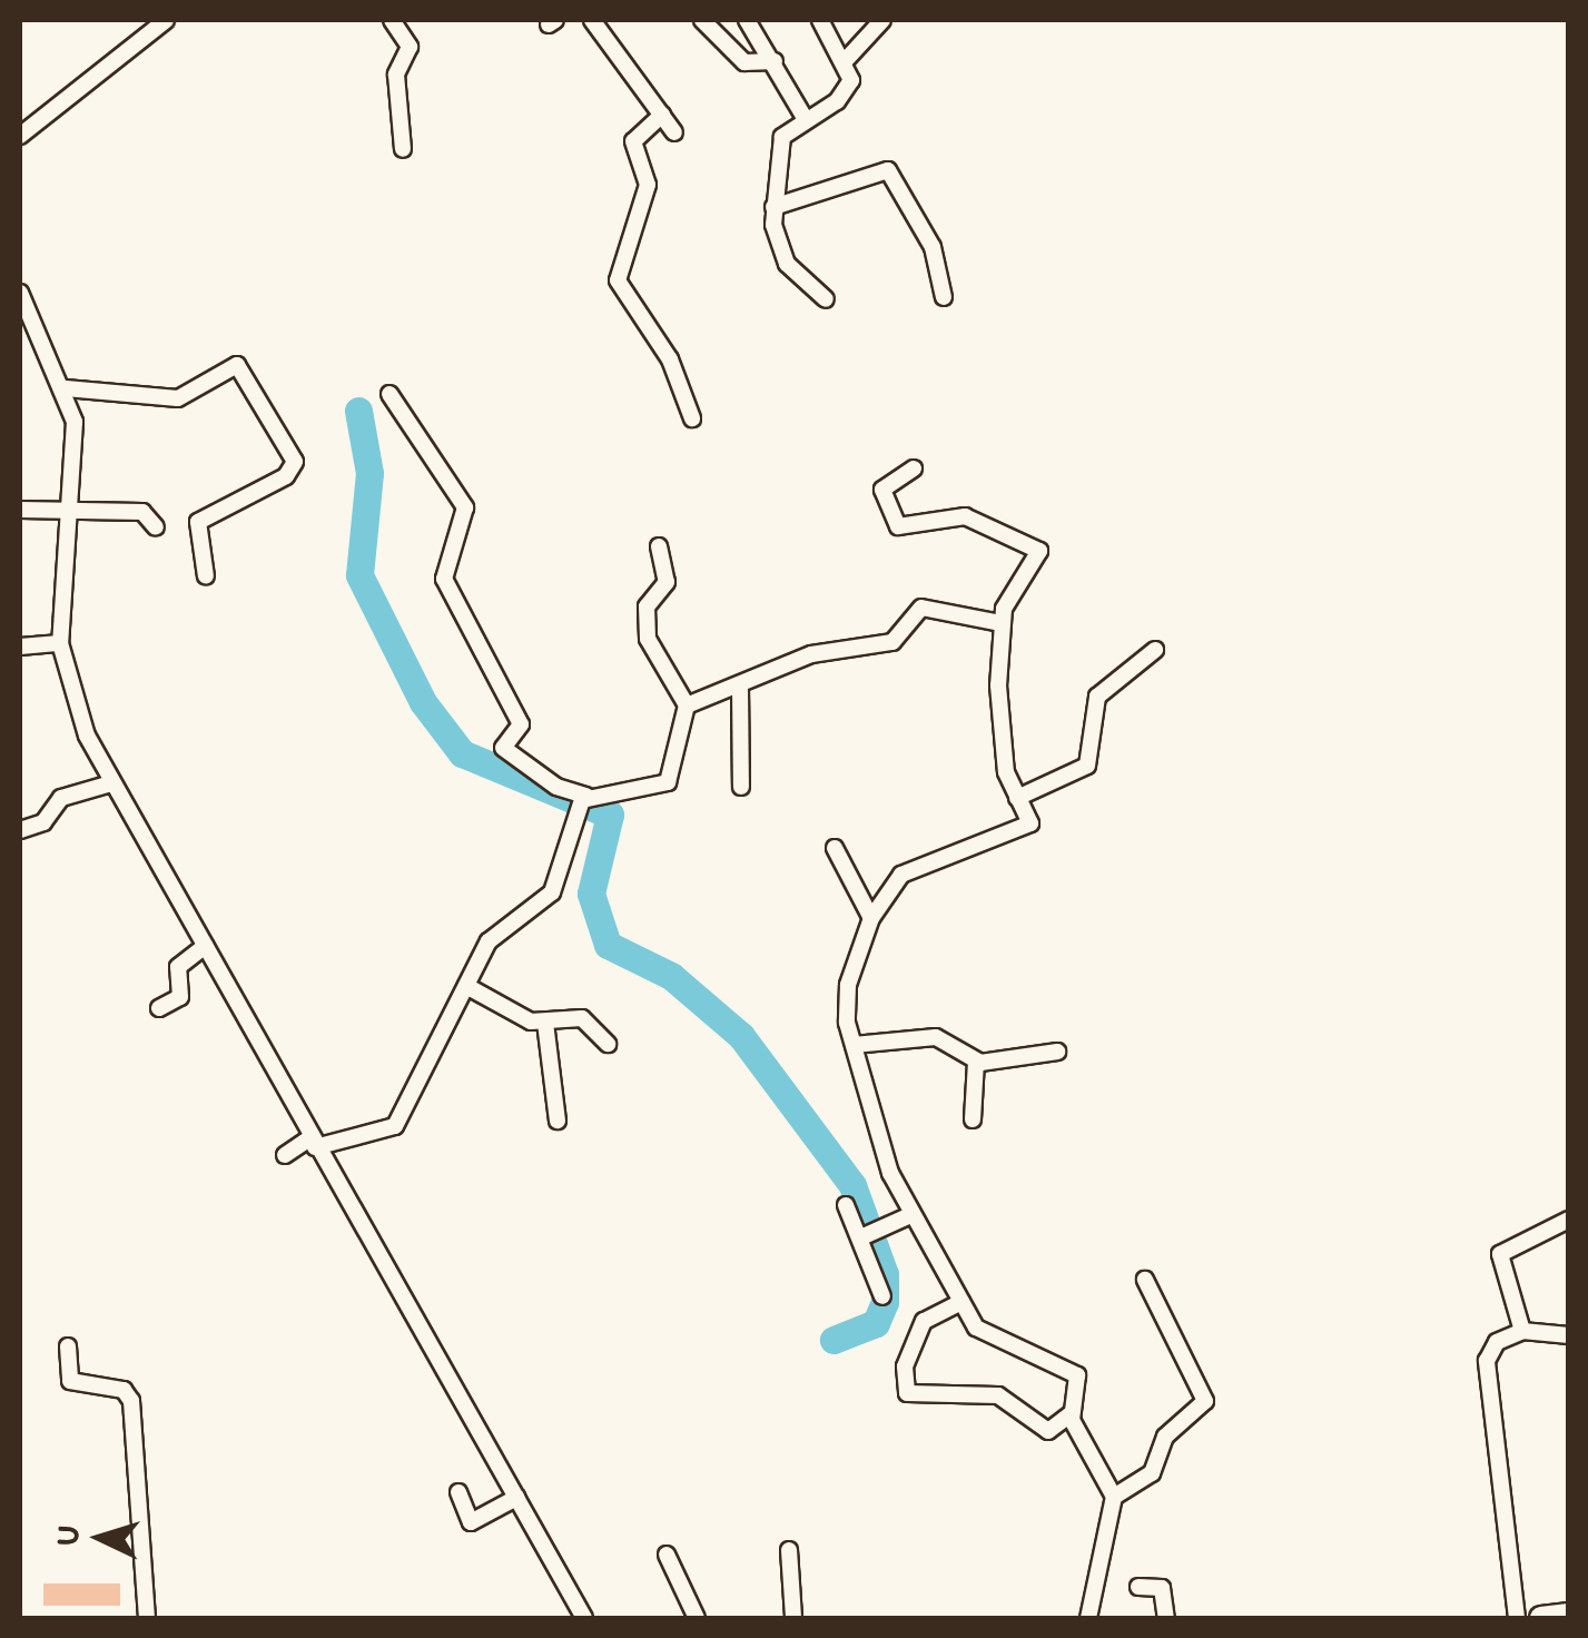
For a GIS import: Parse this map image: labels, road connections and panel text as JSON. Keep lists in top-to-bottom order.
{
  "north": "left"
}
